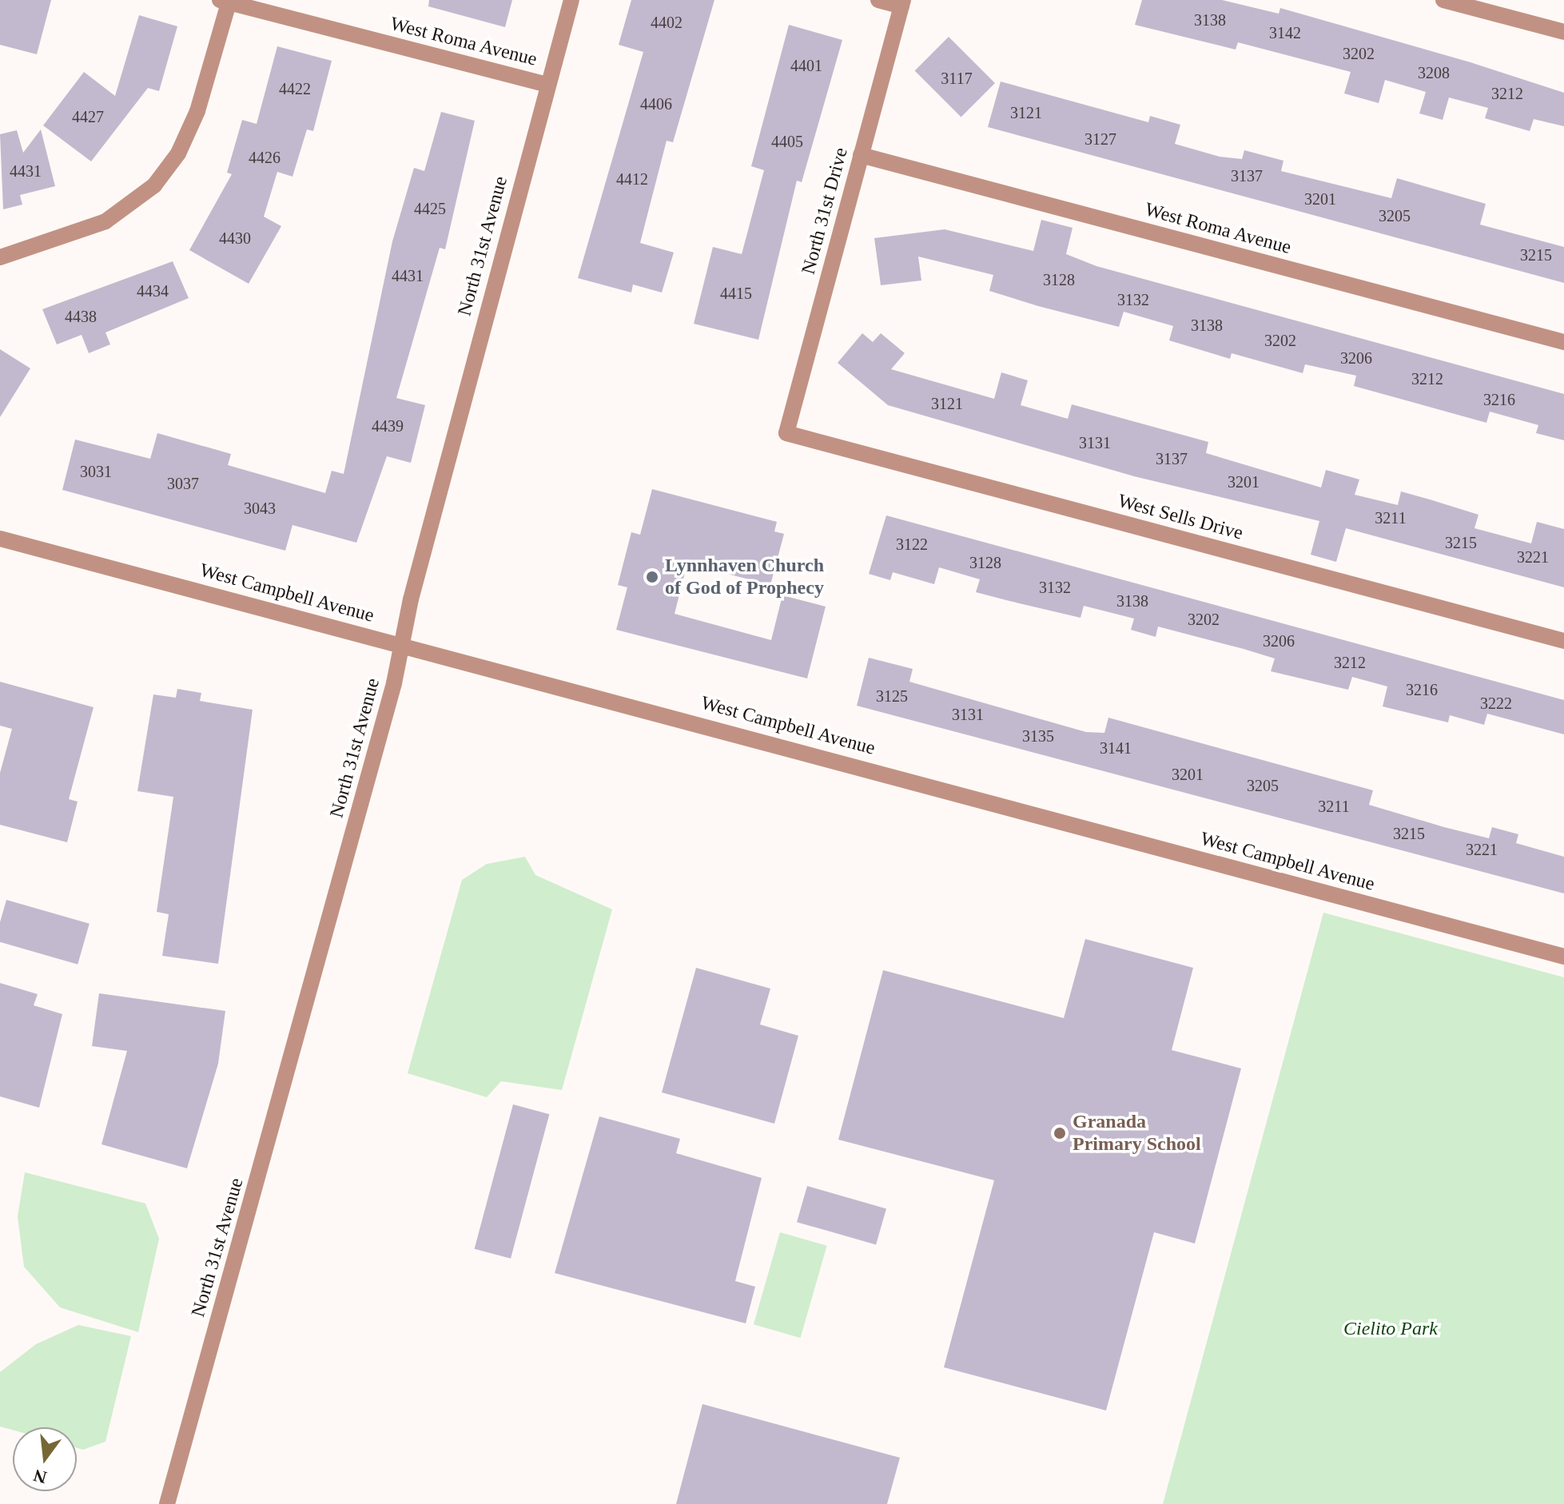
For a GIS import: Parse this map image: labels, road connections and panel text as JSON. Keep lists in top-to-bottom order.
{
  "streets": {
    "street": [
      "West Roma Avenue",
      "North 31st Drive",
      "North 31st Avenue",
      "West Sells Drive",
      "West Campbell Avenue"
    ]
  },
  "crossings": [
    ["West Roma Avenue", "North 31st Drive"],
    ["West Roma Avenue", "North 31st Avenue"],
    ["North 31st Drive", "West Sells Drive"],
    ["North 31st Avenue", "West Campbell Avenue"]
  ],
  "parks": ["Cielito Park"],
  "places": ["Lynnhaven Church of God of Prophecy", "Granada Primary School"],
  "house_numbers": [
    "3138",
    "4402",
    "3142",
    "3202",
    "4401",
    "3208",
    "3117",
    "4422",
    "3212",
    "4406",
    "3121",
    "4427",
    "3127",
    "4405",
    "4426",
    "4431",
    "3137",
    "4412",
    "3201",
    "4425",
    "3205",
    "4430",
    "3215",
    "4431",
    "3128",
    "4434",
    "4415",
    "3132",
    "4438",
    "3138",
    "3202",
    "3206",
    "3212",
    "3216",
    "3121",
    "4439",
    "3131",
    "3137",
    "3031",
    "3201",
    "3037",
    "3043",
    "3211",
    "3215",
    "3122",
    "3221",
    "3128",
    "3132",
    "3138",
    "3202",
    "3206",
    "3212",
    "3216",
    "3125",
    "3222",
    "3131",
    "3135",
    "3141",
    "3201",
    "3205",
    "3211",
    "3215",
    "3221"
  ],
  "north": "bottom"
}
